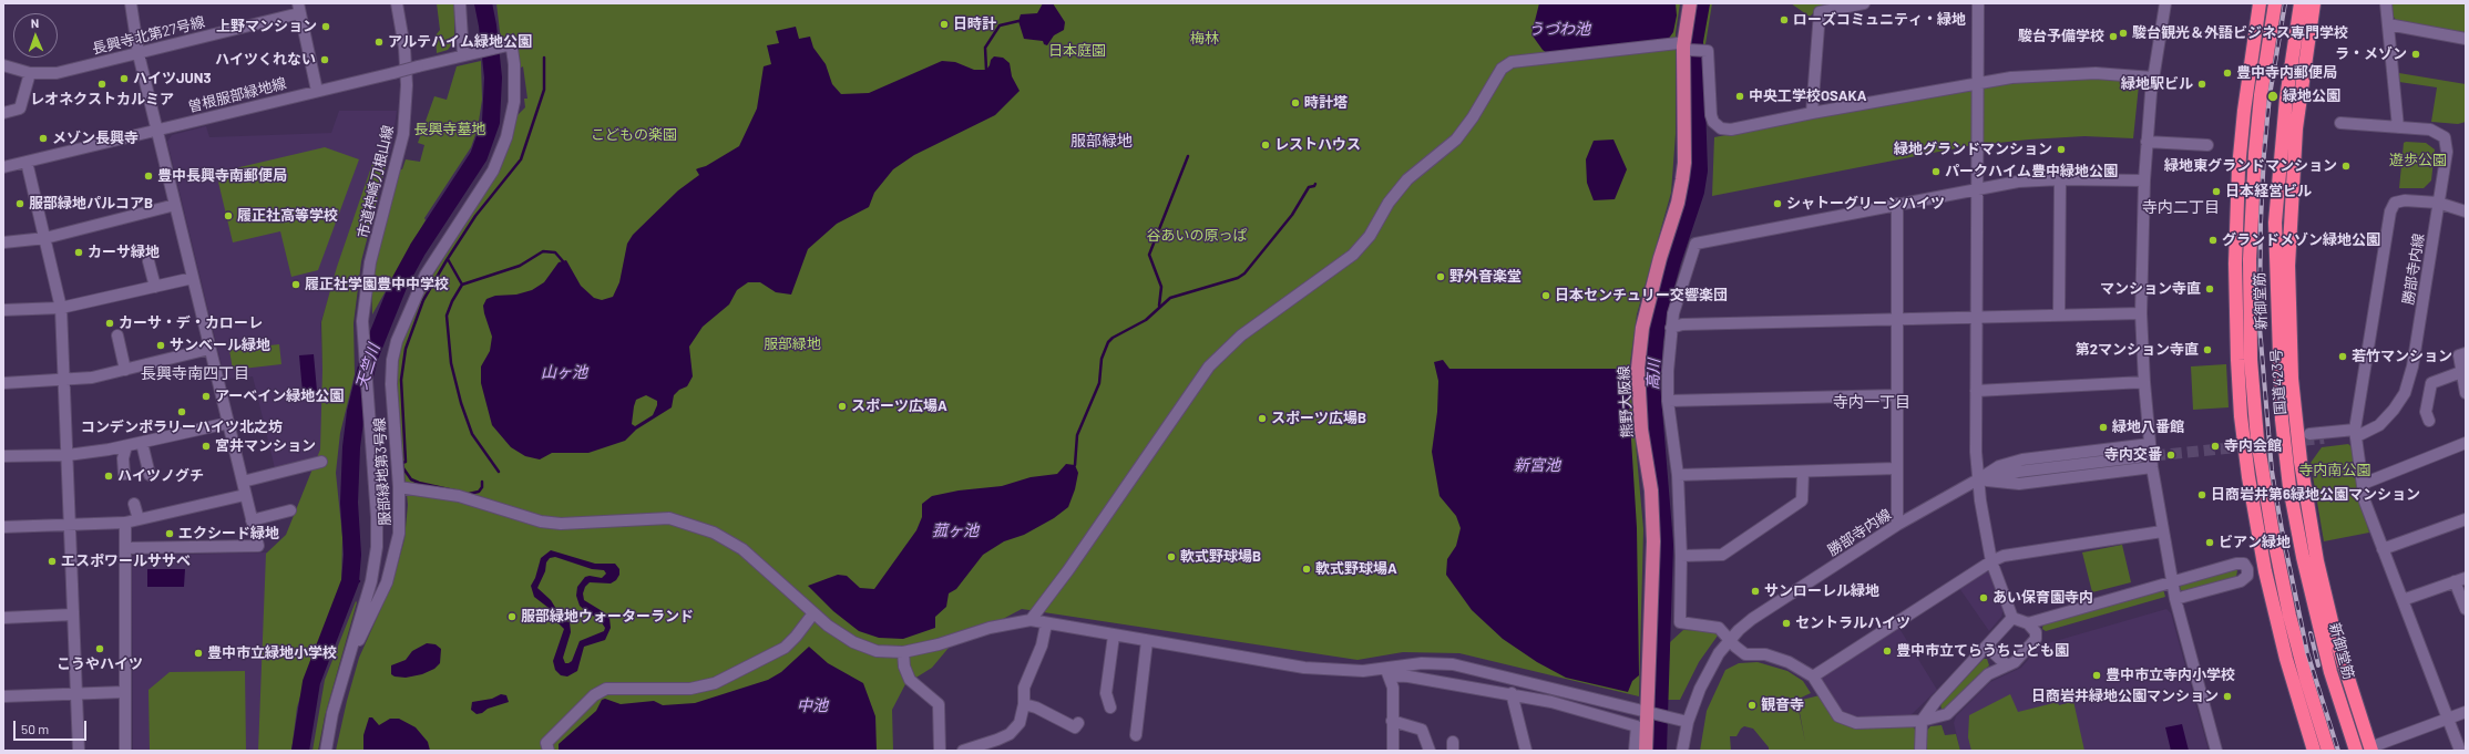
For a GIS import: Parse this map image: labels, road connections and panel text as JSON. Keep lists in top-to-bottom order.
{
  "streets": {
    "highway": ["新御堂筋", "国道423号"],
    "main road": ["熊野大阪線"],
    "street": [
      "長興寺北第27号線",
      "曽根服部緑地線",
      "市道神崎刀根山線",
      "勝部寺内線",
      "服部緑地第3号線"
    ]
  },
  "crossings": [
    ["曽根服部緑地線", "服部緑地第3号線"],
    ["市道神崎刀根山線", "服部緑地第3号線"]
  ],
  "districts": [
    "服部緑地",
    "寺内二丁目",
    "長興寺南四丁目",
    "寺内一丁目"
  ],
  "water": [
    "うづわ池",
    "天竺川",
    "山ヶ池",
    "高川",
    "新宮池",
    "菰ヶ池",
    "中池"
  ],
  "parks": [
    "梅林",
    "日本庭園",
    "長興寺墓地",
    "こどもの楽園",
    "遊歩公園",
    "谷あいの原っぱ",
    "服部緑地",
    "寺内南公園"
  ],
  "places": [
    "ローズコミュニティ・緑地",
    "日時計",
    "上野マンション",
    "駿台観光＆外語ビジネス専門学校",
    "駿台予備学校",
    "アルテハイム緑地公園",
    "ラ・メゾン",
    "ハイツくれない",
    "豊中寺内郵便局",
    "ハイツJUN3",
    "レオネクストカルミア",
    "緑地駅ビル",
    "中央工学校OSAKA",
    "緑地公園",
    "時計塔",
    "メゾン長興寺",
    "レストハウス",
    "緑地グランドマンション",
    "緑地東グランドマンション",
    "パークハイム豊中緑地公園",
    "豊中長興寺南郵便局",
    "日本経営ビル",
    "服部緑地パルコアB",
    "シャトーグリーンハイツ",
    "履正社高等学校",
    "グランドメゾン緑地公園",
    "カーサ緑地",
    "野外音楽堂",
    "履正社学園豊中中学校",
    "マンション寺直",
    "日本センチュリー交響楽団",
    "カーサ・デ・カローレ",
    "サンベール緑地",
    "第2マンション寺直",
    "若竹マンション",
    "アーベイン緑地公園",
    "スポーツ広場A",
    "コンデンポラリーハイツ北之坊",
    "スポーツ広場B",
    "緑地八番館",
    "宮井マンション",
    "寺内会館",
    "寺内交番",
    "ハイツノグチ",
    "日商岩井第6緑地公園マンション",
    "エクシード緑地",
    "ビアン緑地",
    "軟式野球場B",
    "エスポワールササベ",
    "軟式野球場A",
    "サンローレル緑地",
    "あい保育園寺内",
    "服部緑地ウォーターランド",
    "セントラルハイツ",
    "こうやハイツ",
    "豊中市立てらうちこども園",
    "豊中市立緑地小学校",
    "豊中市立寺内小学校",
    "日商岩井緑地公園マンション",
    "観音寺"
  ],
  "scale_bar": "50 m",
  "north": "top"
}
